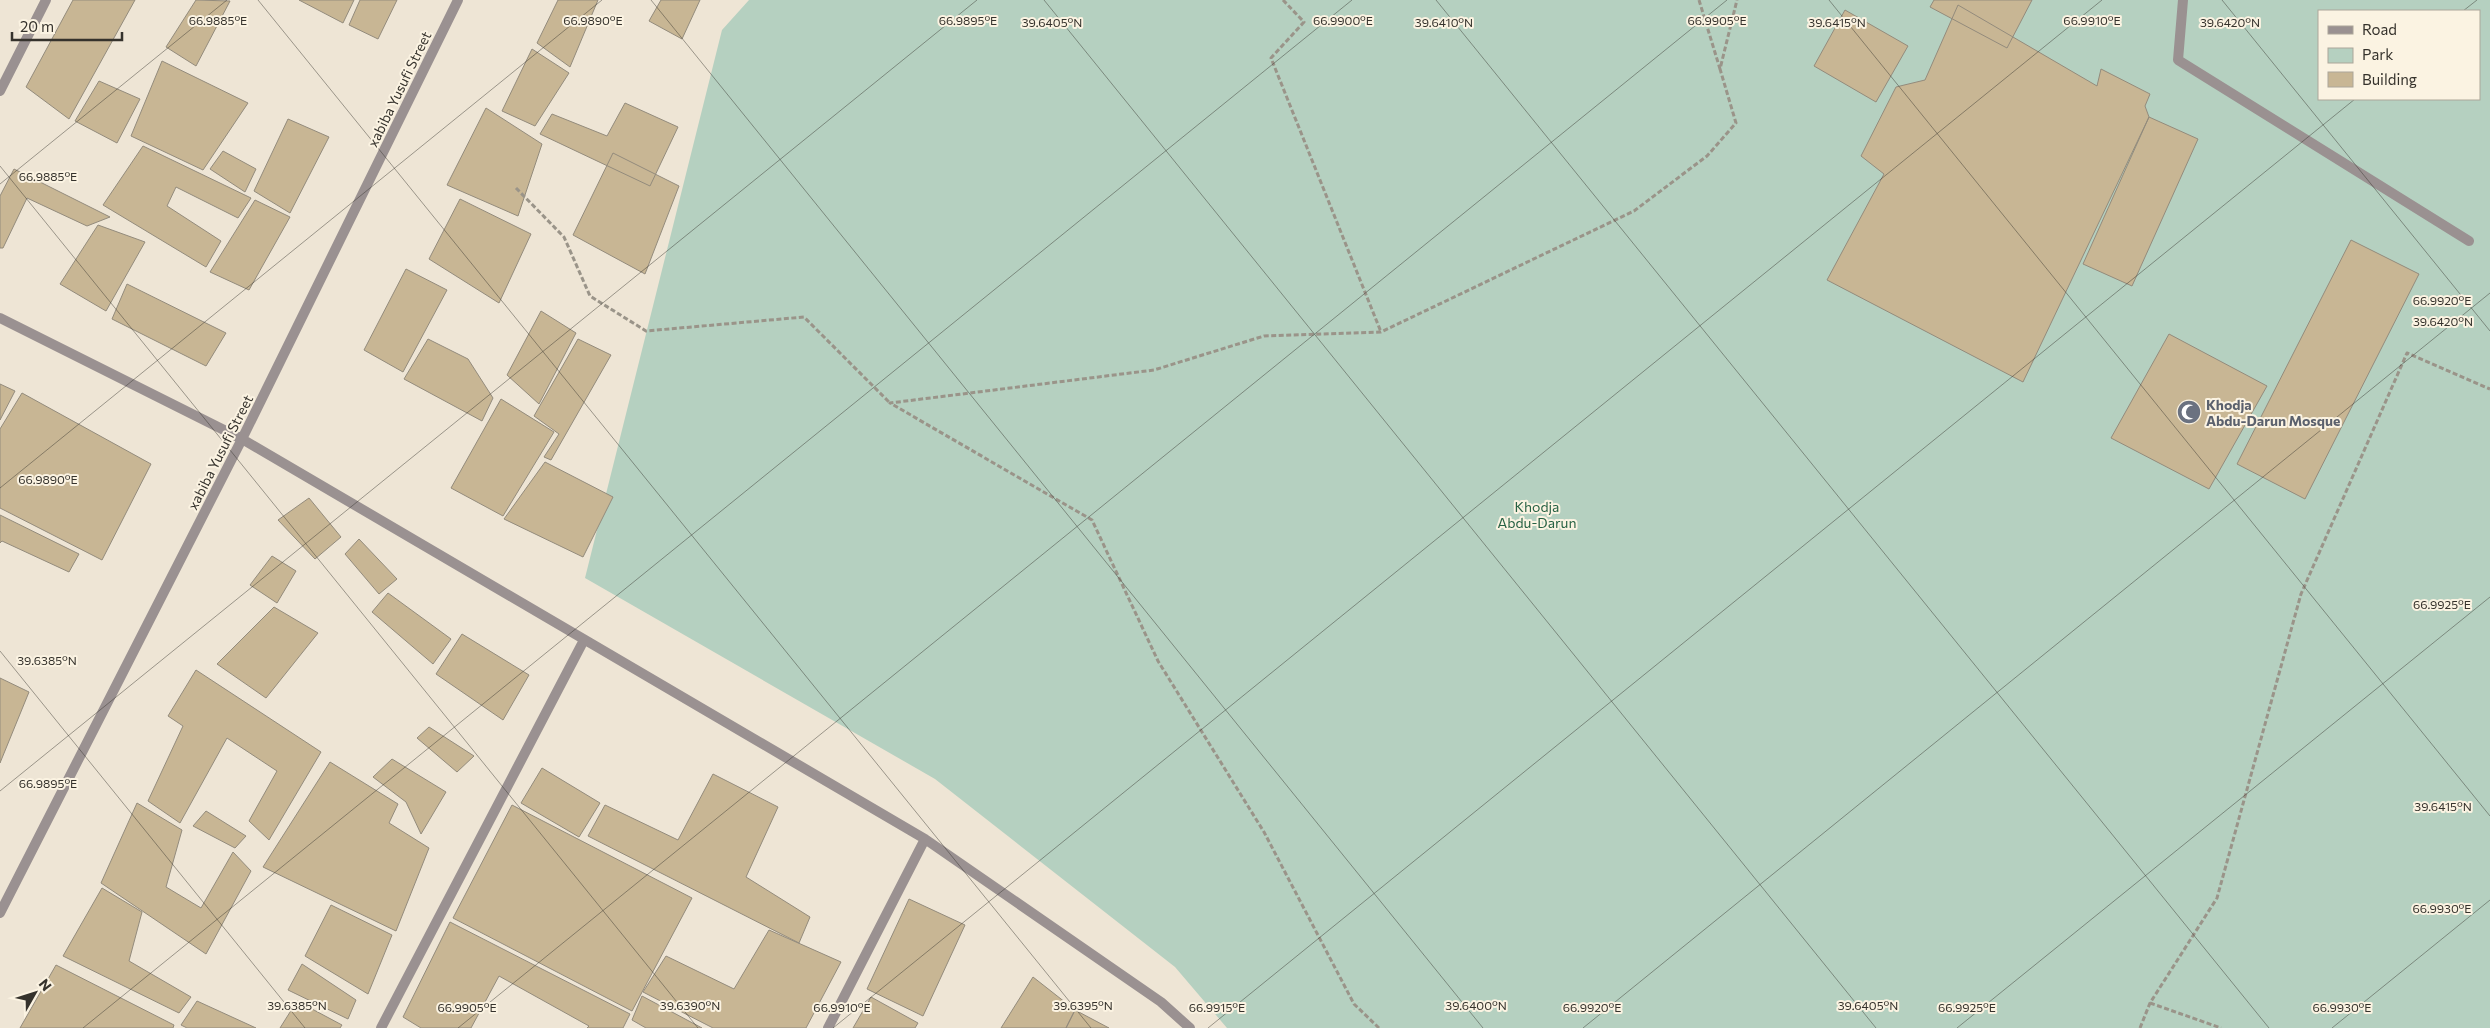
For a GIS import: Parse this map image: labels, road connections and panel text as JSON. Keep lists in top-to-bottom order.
{
  "streets": {
    "street": ["xabiba Yusufi Street"]
  },
  "parks": ["Khodja Abdu-Darun"],
  "places": {
    "mosque": ["Khodja Abdu-Darun Mosque"]
  },
  "legend": ["Road", "Park", "Building"],
  "scale_bar": "20 m",
  "north": "top right",
  "coordinates": [
    "66.9890°E",
    "66.9905°E",
    "66.9885°E",
    "66.9895°E",
    "66.9900°E",
    "66.9910°E",
    "39.6405°N",
    "39.6410°N",
    "39.6415°N",
    "39.6420°N",
    "66.9920°E",
    "66.9925°E",
    "39.6385°N",
    "66.9930°E",
    "39.6390°N",
    "39.6395°N",
    "39.6400°N",
    "66.9915°E"
  ]
}
